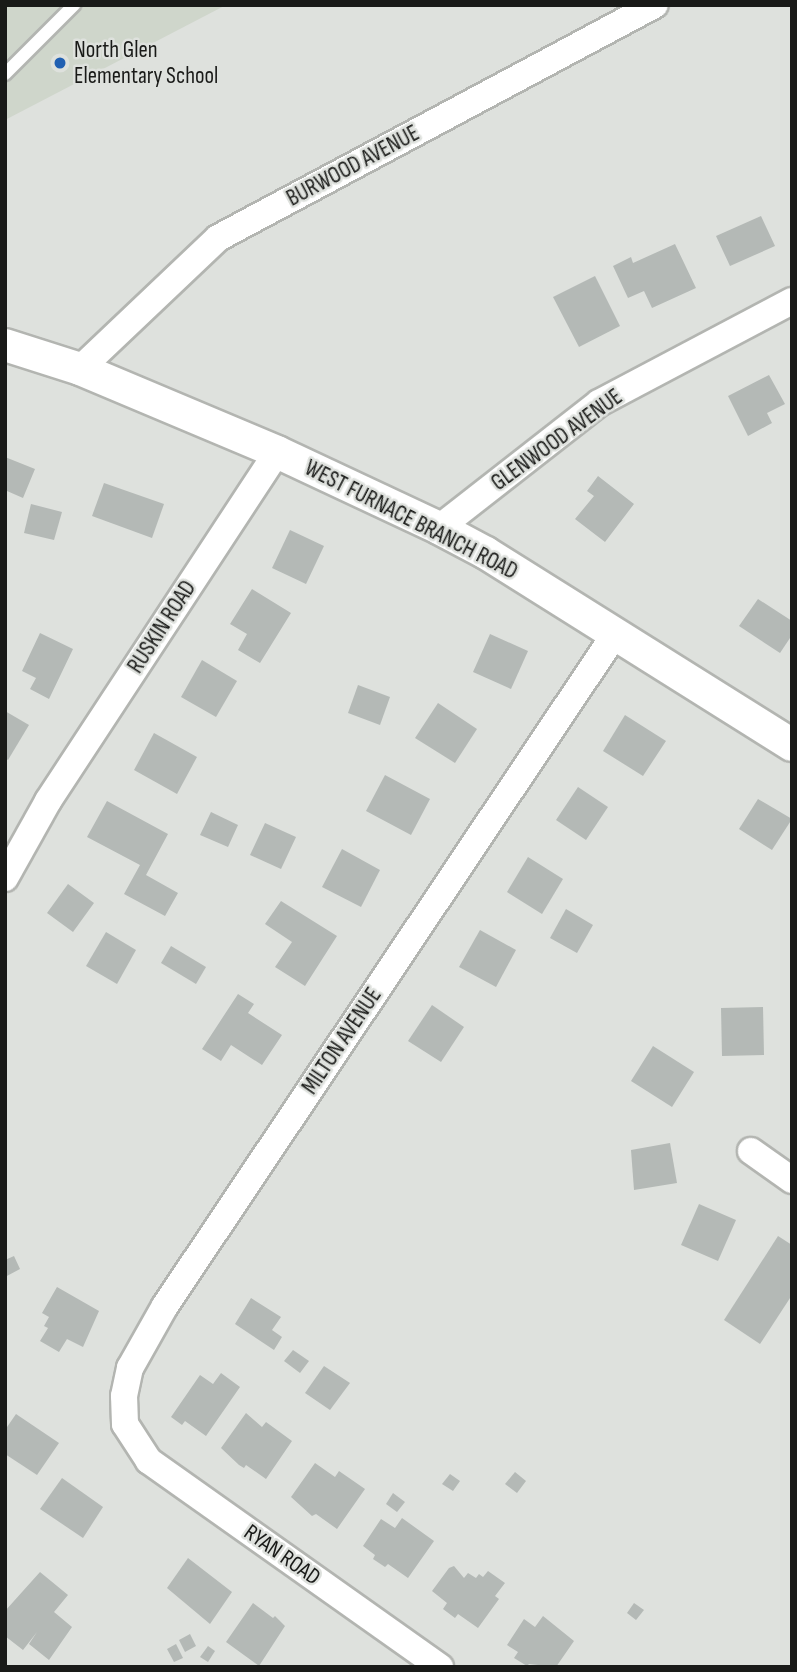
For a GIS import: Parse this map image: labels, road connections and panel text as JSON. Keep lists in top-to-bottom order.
{
  "streets": {
    "street": [
      "BURWOOD AVENUE",
      "GLENWOOD AVENUE",
      "WEST FURNACE BRANCH ROAD",
      "RUSKIN ROAD",
      "MILTON AVENUE",
      "RYAN ROAD"
    ]
  },
  "crossings": [
    ["BURWOOD AVENUE", "WEST FURNACE BRANCH ROAD"],
    ["GLENWOOD AVENUE", "WEST FURNACE BRANCH ROAD"],
    ["WEST FURNACE BRANCH ROAD", "RUSKIN ROAD"],
    ["WEST FURNACE BRANCH ROAD", "MILTON AVENUE"],
    ["MILTON AVENUE", "RYAN ROAD"]
  ],
  "places": ["North Glen Elementary School"]
}
